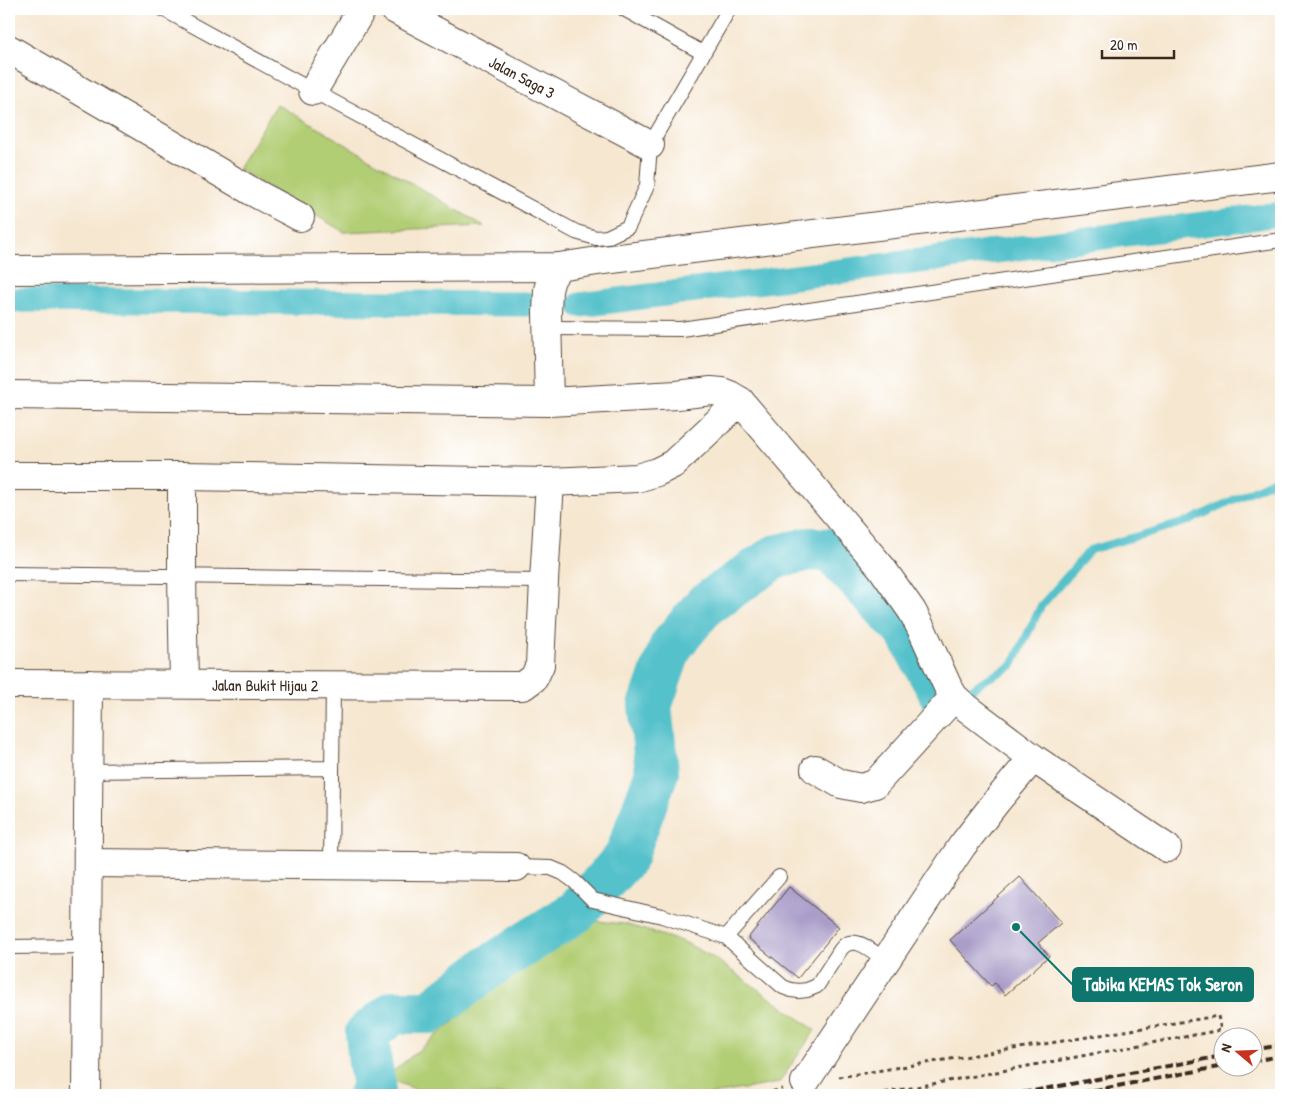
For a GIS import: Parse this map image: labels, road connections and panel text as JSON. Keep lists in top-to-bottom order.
{
  "streets": {
    "street": ["Jalan Saga 3", "Jalan Bukit Hijau 2"]
  },
  "places": ["Tabika KEMAS Tok Seron"],
  "scale_bar": "20 m",
  "north": "left"
}
